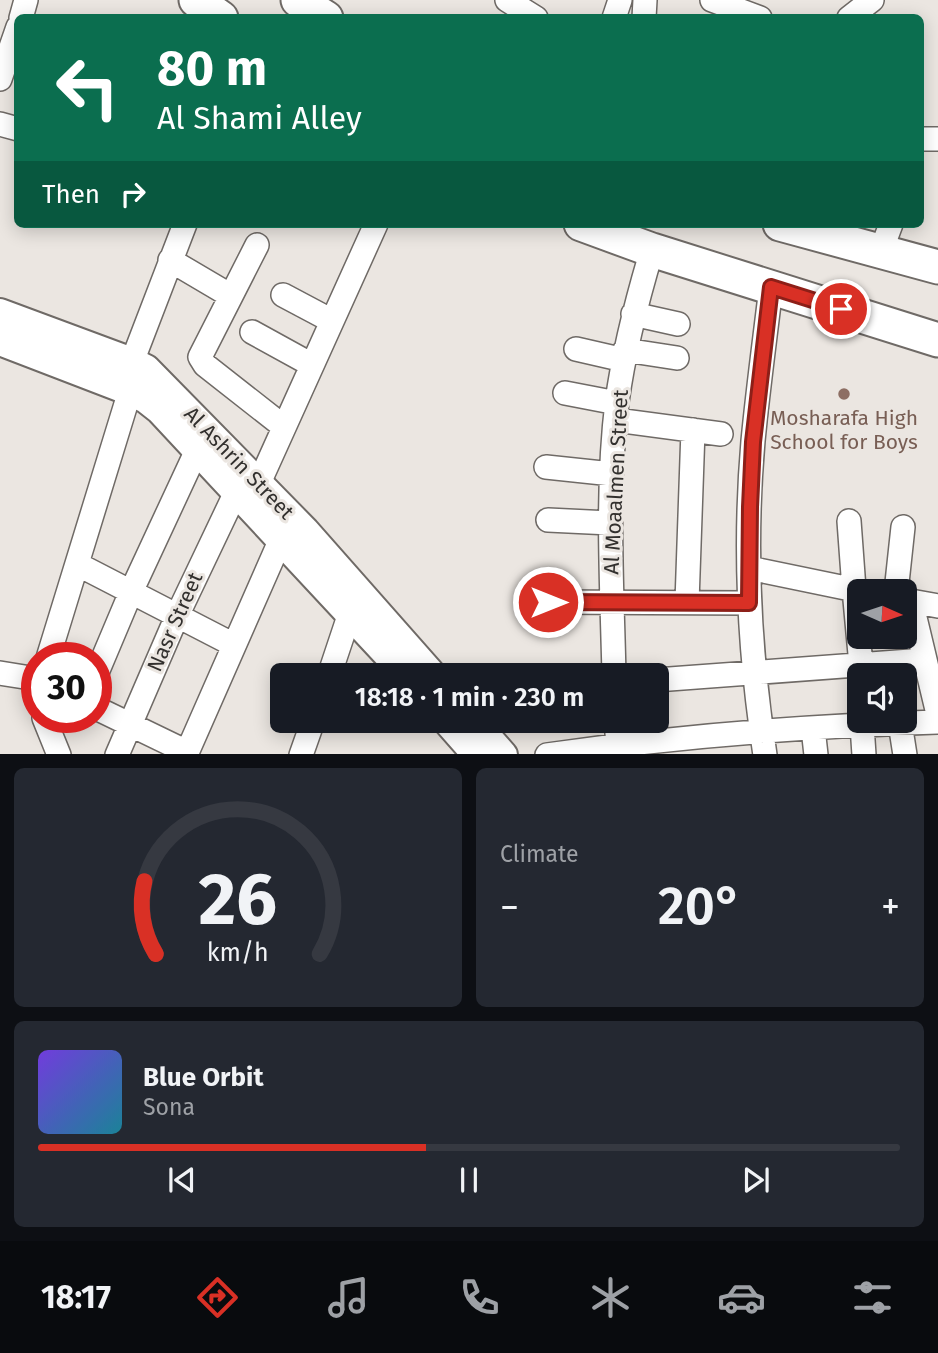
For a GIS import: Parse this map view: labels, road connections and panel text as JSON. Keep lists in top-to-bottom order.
{
  "streets": {
    "main road": ["Al Ashrin Street"],
    "street": ["Al Moaalmen Street", "Nasr Street"]
  },
  "crossings": [
    ["Al Ashrin Street", "Nasr Street"]
  ],
  "places": ["Mosharafa High School for Boys"],
  "north": "right",
  "page": {
    "turn": ["80 m", "Al Shami Alley"],
    "then": "Then",
    "limit": "30",
    "trip": "18:18 · 1 min · 230 m",
    "tile": "Climate",
    "heat": ["−", "20°", "+"],
    "song": ["Blue Orbit", "Sona"],
    "tabs": "18:17",
    "gauge": ["26", "km/h"]
  }
}
